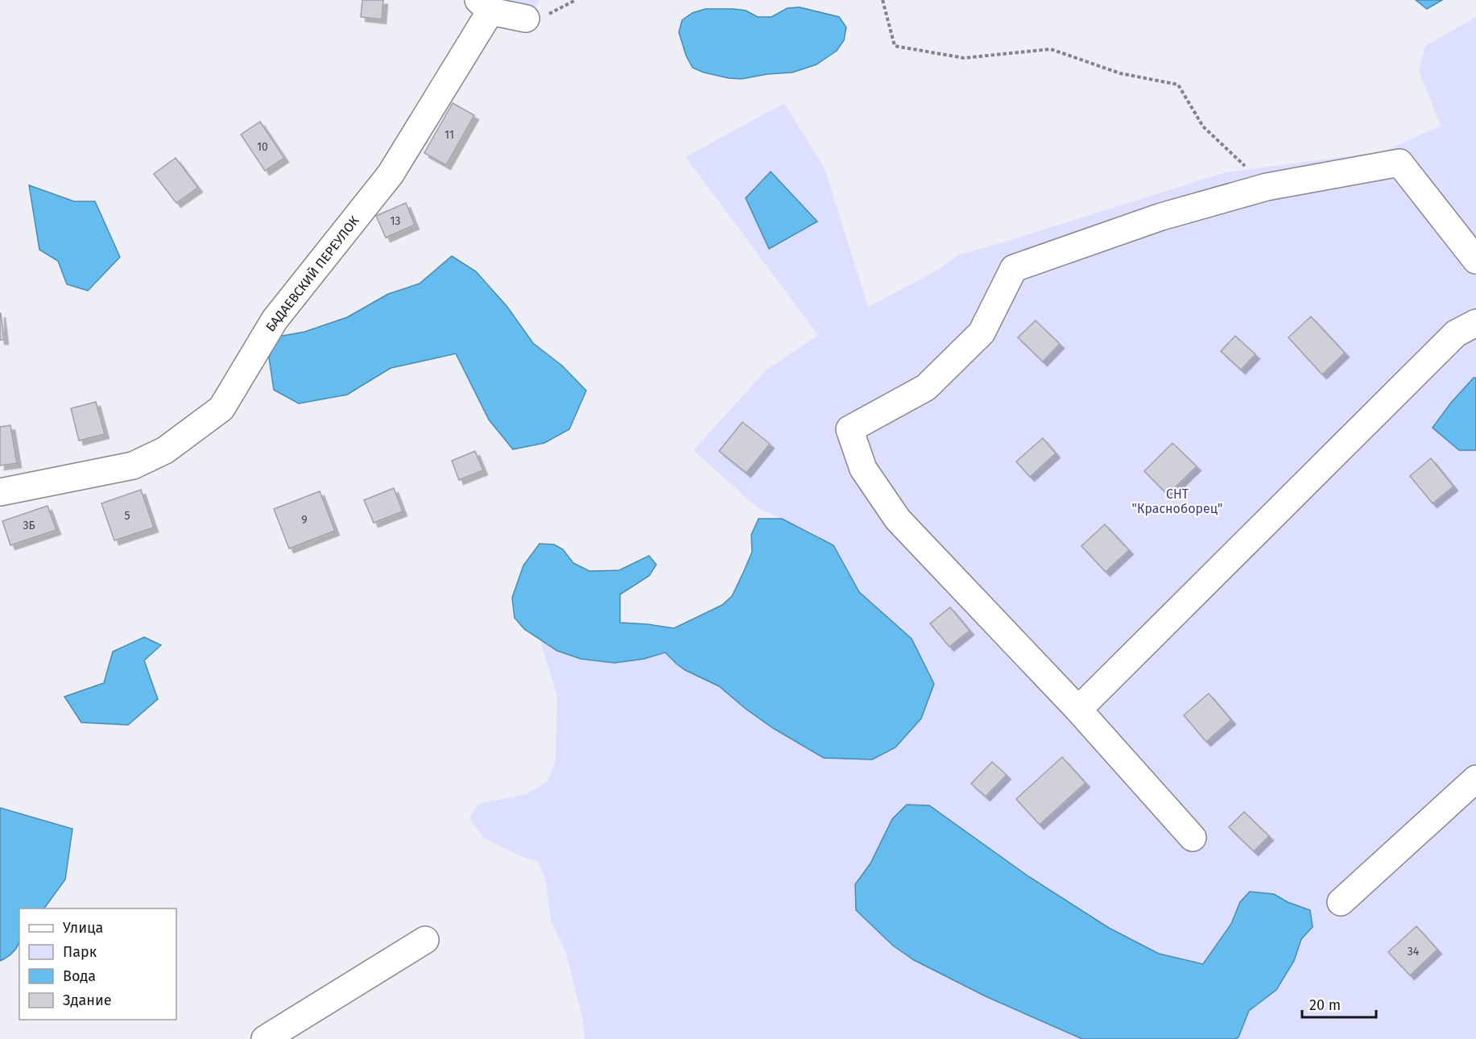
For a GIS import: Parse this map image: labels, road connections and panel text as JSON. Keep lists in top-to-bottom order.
{
  "streets": {
    "street": ["БАДАЕВСКИЙ ПЕРЕУЛОК"]
  },
  "parks": ["СНТ \"Красноборец\""],
  "house_numbers": [
    "11",
    "10",
    "13",
    "5",
    "9",
    "3Б",
    "34"
  ],
  "legend": [
    "Улица",
    "Парк",
    "Вода",
    "Здание"
  ],
  "scale_bar": "20 m"
}
